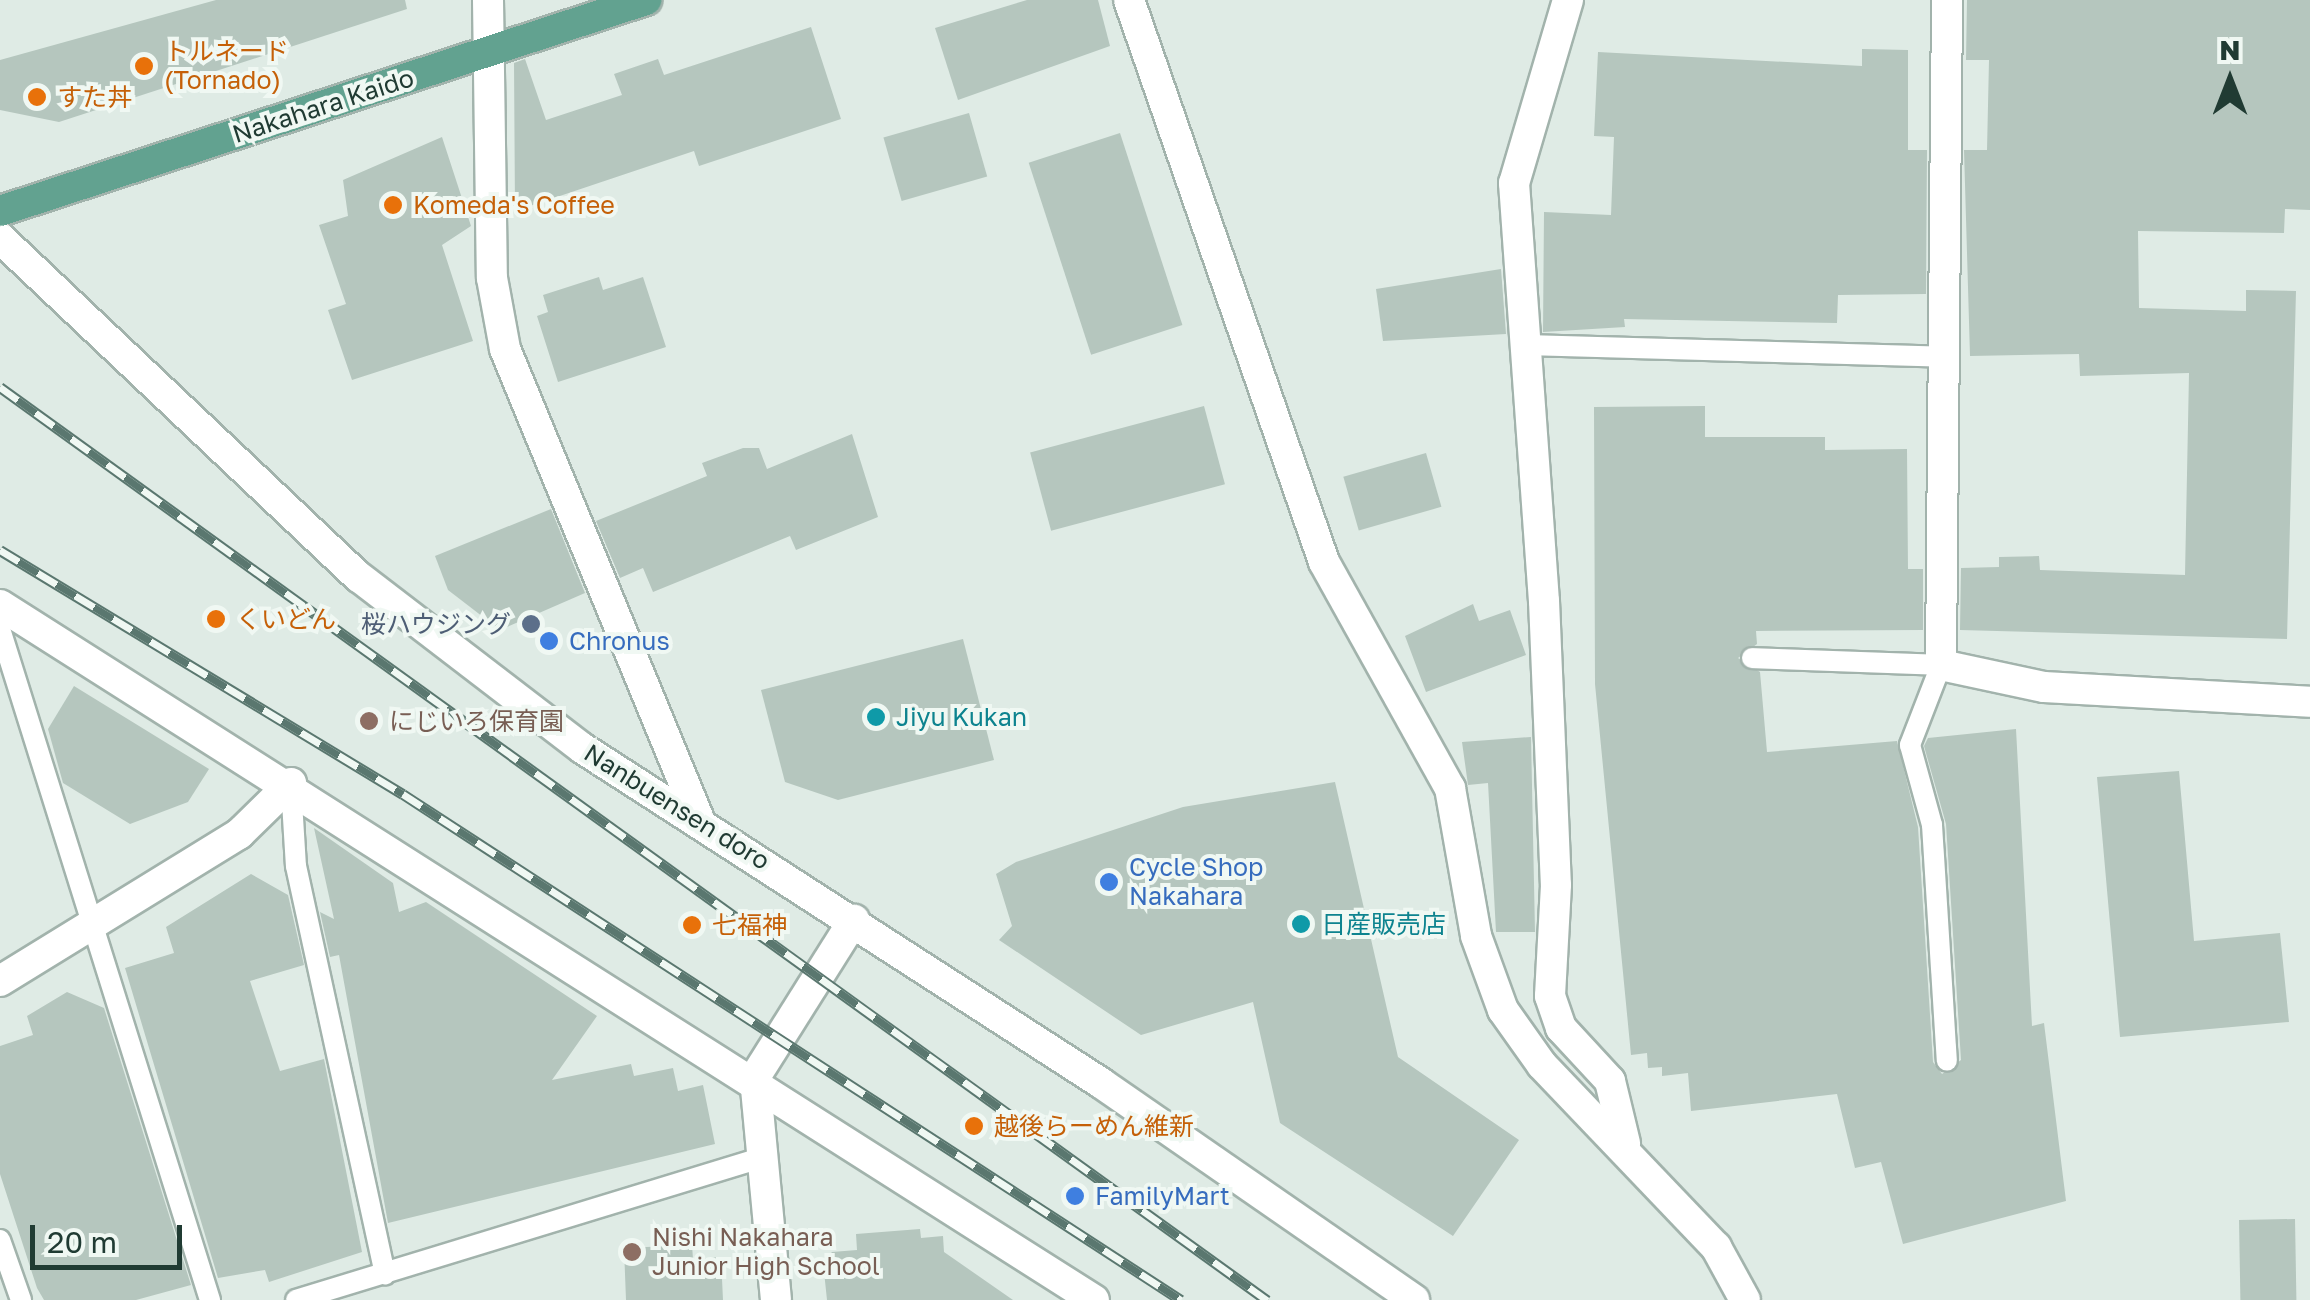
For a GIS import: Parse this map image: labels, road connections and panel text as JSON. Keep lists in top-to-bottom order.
{
  "streets": {
    "main road": ["Nakahara Kaido"],
    "street": ["Nanbuensen doro"]
  },
  "places": [
    "トルネード (Tornado)",
    "すた丼",
    "Komeda's Coffee",
    "くいどん",
    "桜ハウジング",
    "Chronus",
    "Jiyu Kukan",
    "にじいろ保育園",
    "Cycle Shop Nakahara",
    "日産販売店",
    "七福神",
    "越後らーめん維新",
    "FamilyMart",
    "Nishi Nakahara Junior High School"
  ],
  "scale_bar": "20 m",
  "north": "top"
}
